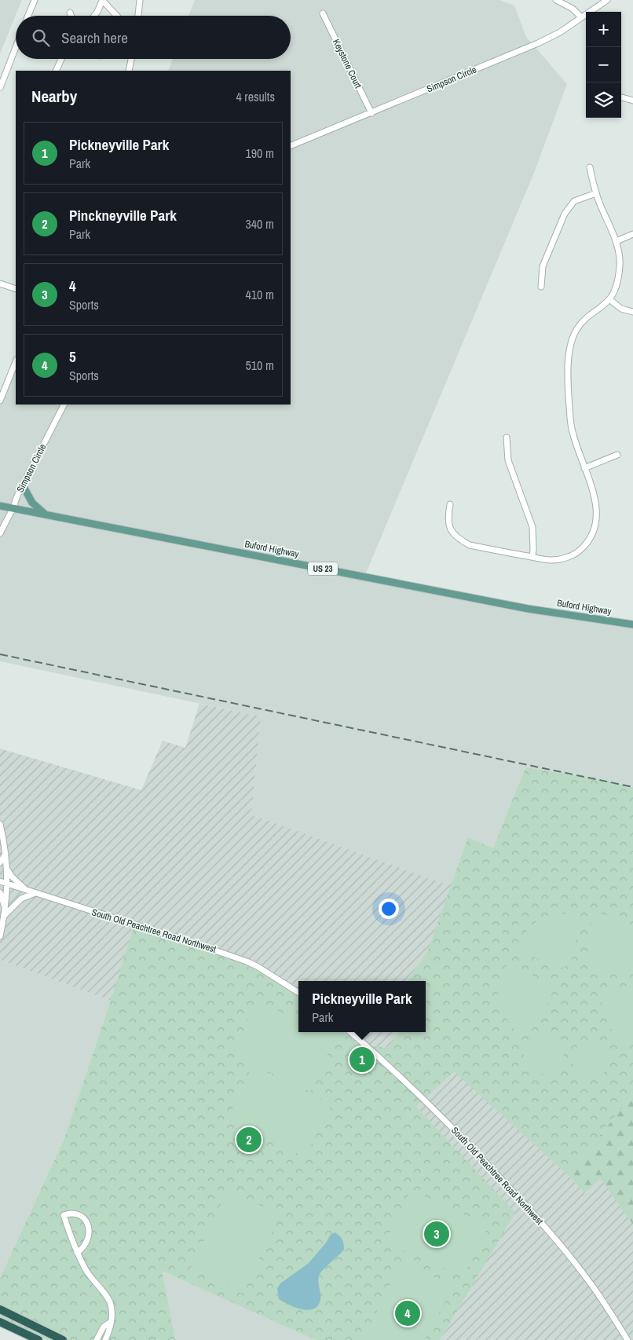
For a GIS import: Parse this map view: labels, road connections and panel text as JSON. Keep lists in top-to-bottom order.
{
  "streets": {
    "main road": ["Buford Highway", "US 23"],
    "street": ["Keystone Court", "Simpson Circle", "South Old Peachtree Road Northwest"]
  },
  "crossings": [
    ["Keystone Court", "Simpson Circle"],
    ["Simpson Circle", "Buford Highway"]
  ],
  "page": {
    "map_buttons": ["+", "−"],
    "search": "Search here",
    "heading": ["Nearby", "4 results"],
    "list": [
      {
        "mark": "1",
        "name": "Pickneyville Park",
        "note": "Park",
        "value": "190 m"
      },
      {
        "mark": "2",
        "name": "Pinckneyville Park",
        "note": "Park",
        "value": "340 m"
      },
      {
        "mark": "3",
        "name": "4",
        "note": "Sports",
        "value": "410 m"
      },
      {
        "mark": "4",
        "name": "5",
        "note": "Sports",
        "value": "510 m"
      }
    ],
    "popup": ["Pickneyville Park", "Park"],
    "pins": [
      "1",
      "2",
      "3",
      "4"
    ]
  }
}
